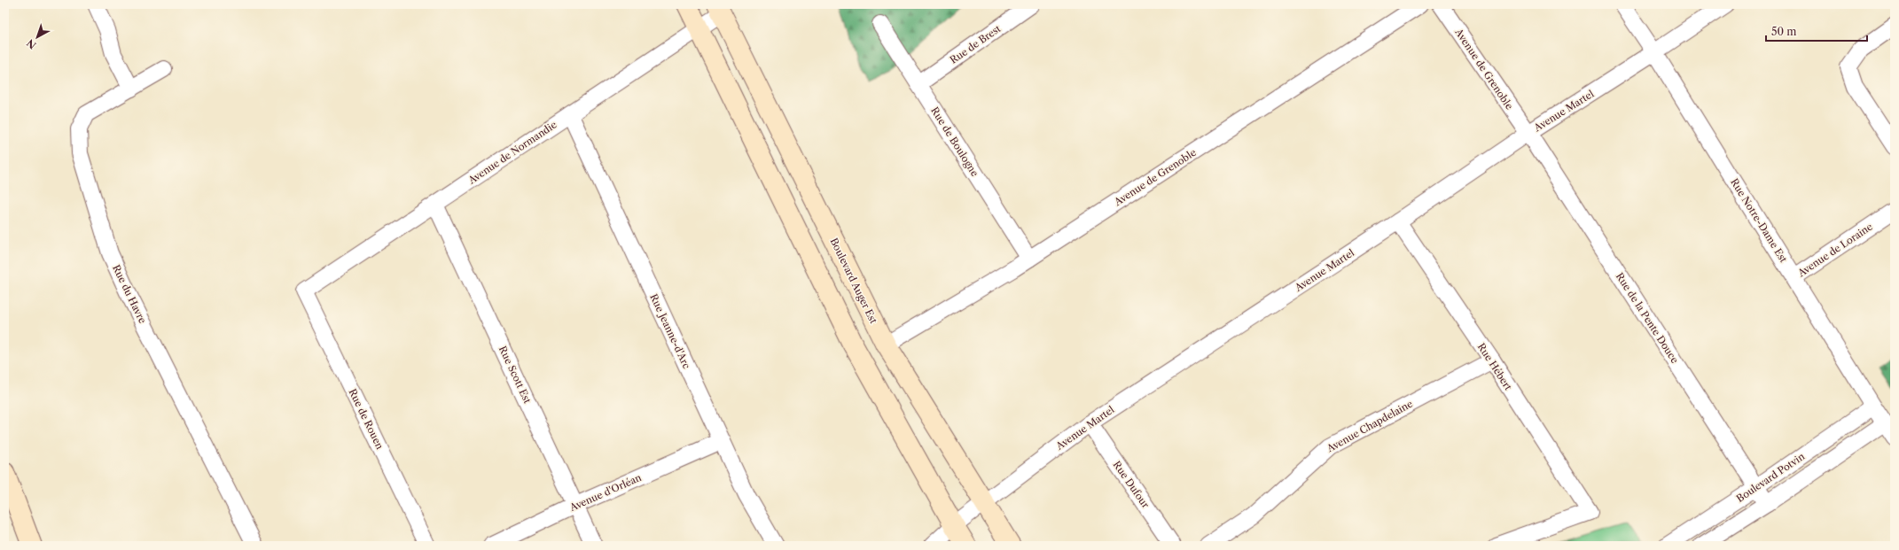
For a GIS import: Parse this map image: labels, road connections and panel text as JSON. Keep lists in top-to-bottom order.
{
  "streets": {
    "main road": ["Boulevard Auger Est"],
    "street": [
      "Rue de Brest",
      "Avenue de Grenoble",
      "Avenue Martel",
      "Rue de Boulogne",
      "Avenue de Normandie",
      "Rue Notre-Dame Est",
      "Avenue de Loraine",
      "Rue du Havre",
      "Rue de la Pente Douce",
      "Rue Jeanne-d'Arc",
      "Rue Hébert",
      "Rue Scott Est",
      "Rue de Rouen",
      "Avenue Chapdelaine",
      "Boulevard Potvin",
      "Rue Dufour",
      "Avenue d'Orléan"
    ]
  },
  "crossings": [
    ["Rue de Brest", "Rue de Boulogne"],
    ["Avenue de Grenoble", "Avenue Martel"],
    ["Avenue de Grenoble", "Rue de Boulogne"],
    ["Avenue de Grenoble", "Boulevard Auger Est"],
    ["Avenue de Grenoble", "Rue de la Pente Douce"],
    ["Avenue Martel", "Rue Notre-Dame Est"],
    ["Avenue Martel", "Boulevard Auger Est"],
    ["Avenue Martel", "Rue de la Pente Douce"],
    ["Avenue Martel", "Rue Hébert"],
    ["Avenue Martel", "Rue Dufour"],
    ["Avenue de Normandie", "Boulevard Auger Est"],
    ["Avenue de Normandie", "Rue Jeanne-d'Arc"],
    ["Avenue de Normandie", "Rue Scott Est"],
    ["Avenue de Normandie", "Rue de Rouen"],
    ["Rue Notre-Dame Est", "Avenue de Loraine"],
    ["Rue Notre-Dame Est", "Boulevard Potvin"],
    ["Rue de la Pente Douce", "Boulevard Potvin"],
    ["Rue Jeanne-d'Arc", "Avenue d'Orléan"],
    ["Rue Hébert", "Avenue Chapdelaine"],
    ["Rue Scott Est", "Avenue d'Orléan"]
  ],
  "scale_bar": "50 m",
  "north": "bottom left"
}
